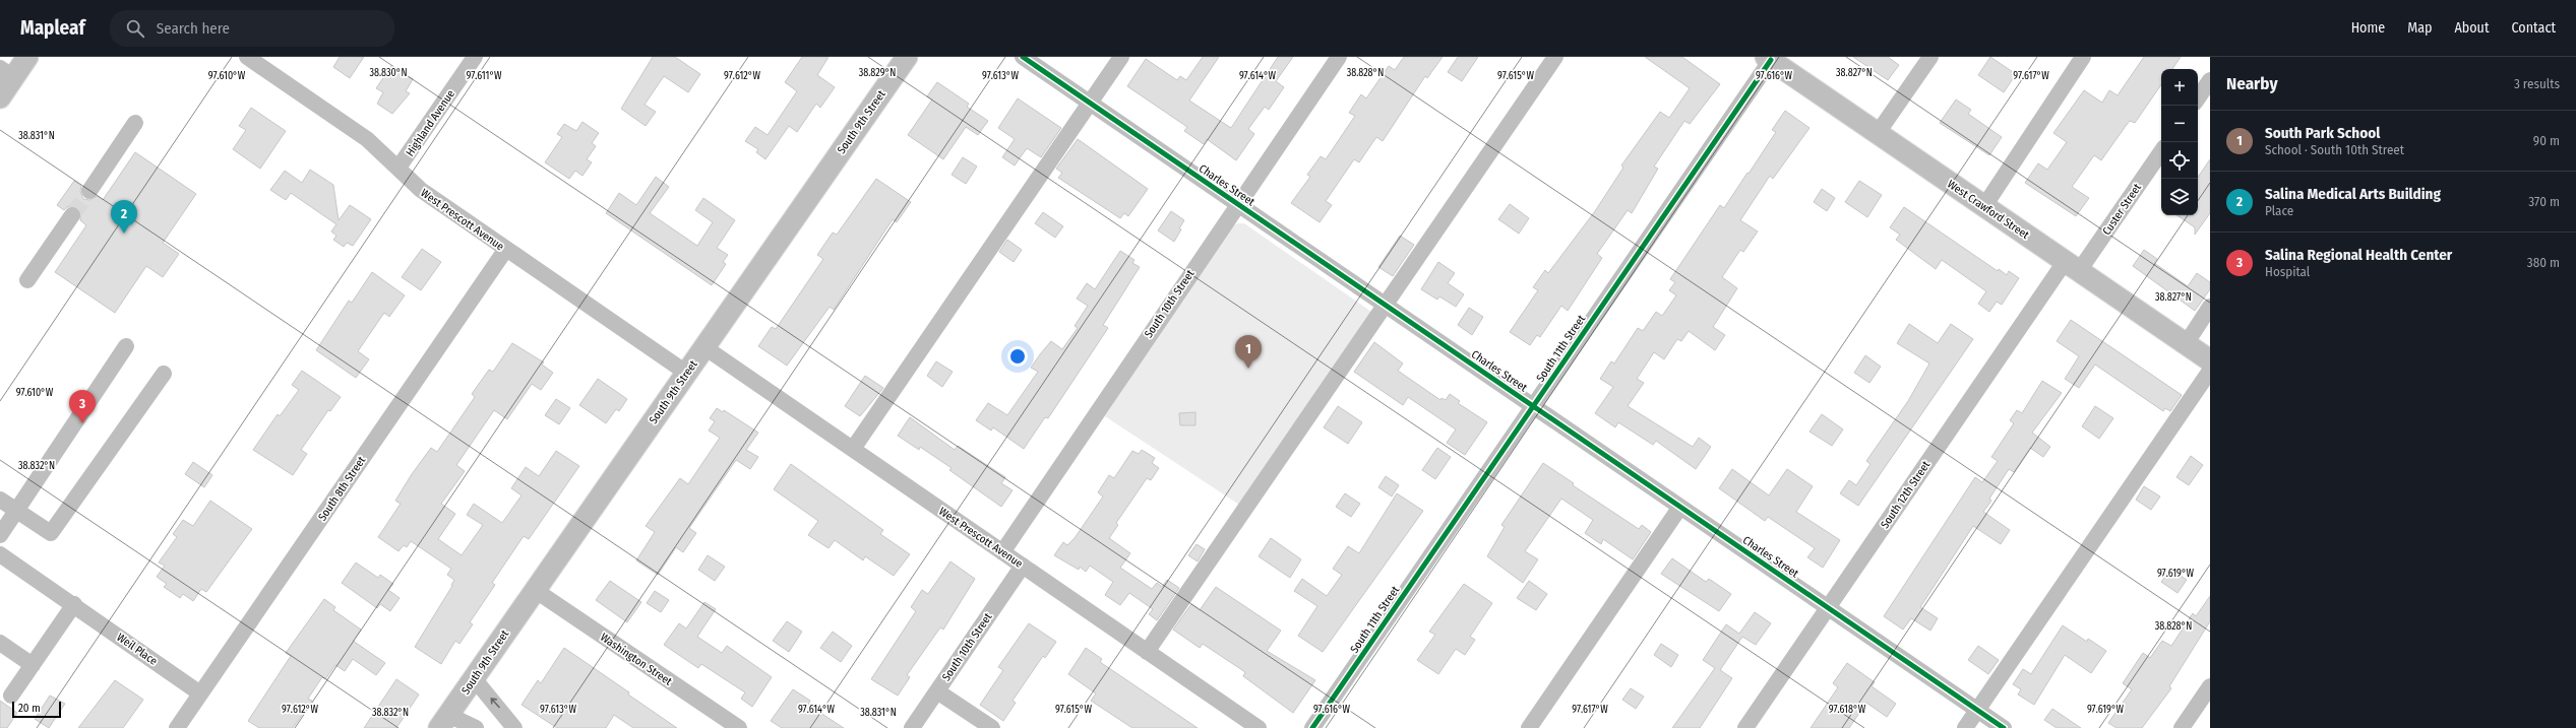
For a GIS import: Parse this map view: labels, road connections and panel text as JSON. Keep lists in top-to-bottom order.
{
  "streets": {
    "main road": ["South 9th Street", "West Crawford Street"],
    "street": [
      "Highland Avenue",
      "Charles Street",
      "Custer Street",
      "West Prescott Avenue",
      "South 10th Street",
      "South 11th Street",
      "South 8th Street",
      "South 12th Street",
      "Weil Place",
      "Washington Street"
    ]
  },
  "crossings": [
    ["South 9th Street", "West Prescott Avenue"],
    ["South 9th Street", "Washington Street"],
    ["Highland Avenue", "West Prescott Avenue"],
    ["Charles Street", "South 10th Street"],
    ["Charles Street", "South 11th Street"],
    ["Charles Street", "South 12th Street"],
    ["West Crawford Street", "Custer Street"],
    ["West Crawford Street", "South 11th Street"],
    ["West Crawford Street", "South 12th Street"],
    ["Custer Street", "South 12th Street"],
    ["West Prescott Avenue", "South 10th Street"],
    ["West Prescott Avenue", "South 8th Street"],
    ["South 8th Street", "Weil Place"]
  ],
  "scale_bar": "20 m",
  "page": {
    "header": "Mapleaf",
    "search": "Search here",
    "nav": [
      "Home",
      "Map",
      "About",
      "Contact"
    ],
    "heading": ["Nearby", "3 results"],
    "map_buttons": ["+", "−"],
    "list": [
      {
        "mark": "1",
        "name": "South Park School",
        "note": "School · South 10th Street",
        "value": "90 m"
      },
      {
        "mark": "2",
        "name": "Salina Medical Arts Building",
        "note": "Place",
        "value": "370 m"
      },
      {
        "mark": "3",
        "name": "Salina Regional Health Center",
        "note": "Hospital",
        "value": "380 m"
      }
    ],
    "pins": ["2", "1", "3"],
    "scale": "20 m"
  },
  "coordinates": [
    "38.830°N",
    "38.829°N",
    "38.828°N",
    "38.827°N",
    "97.610°W",
    "97.611°W",
    "97.612°W",
    "97.613°W",
    "97.614°W",
    "97.615°W",
    "97.616°W",
    "97.617°W",
    "38.831°N",
    "38.832°N",
    "97.619°W",
    "97.618°W"
  ]
}
